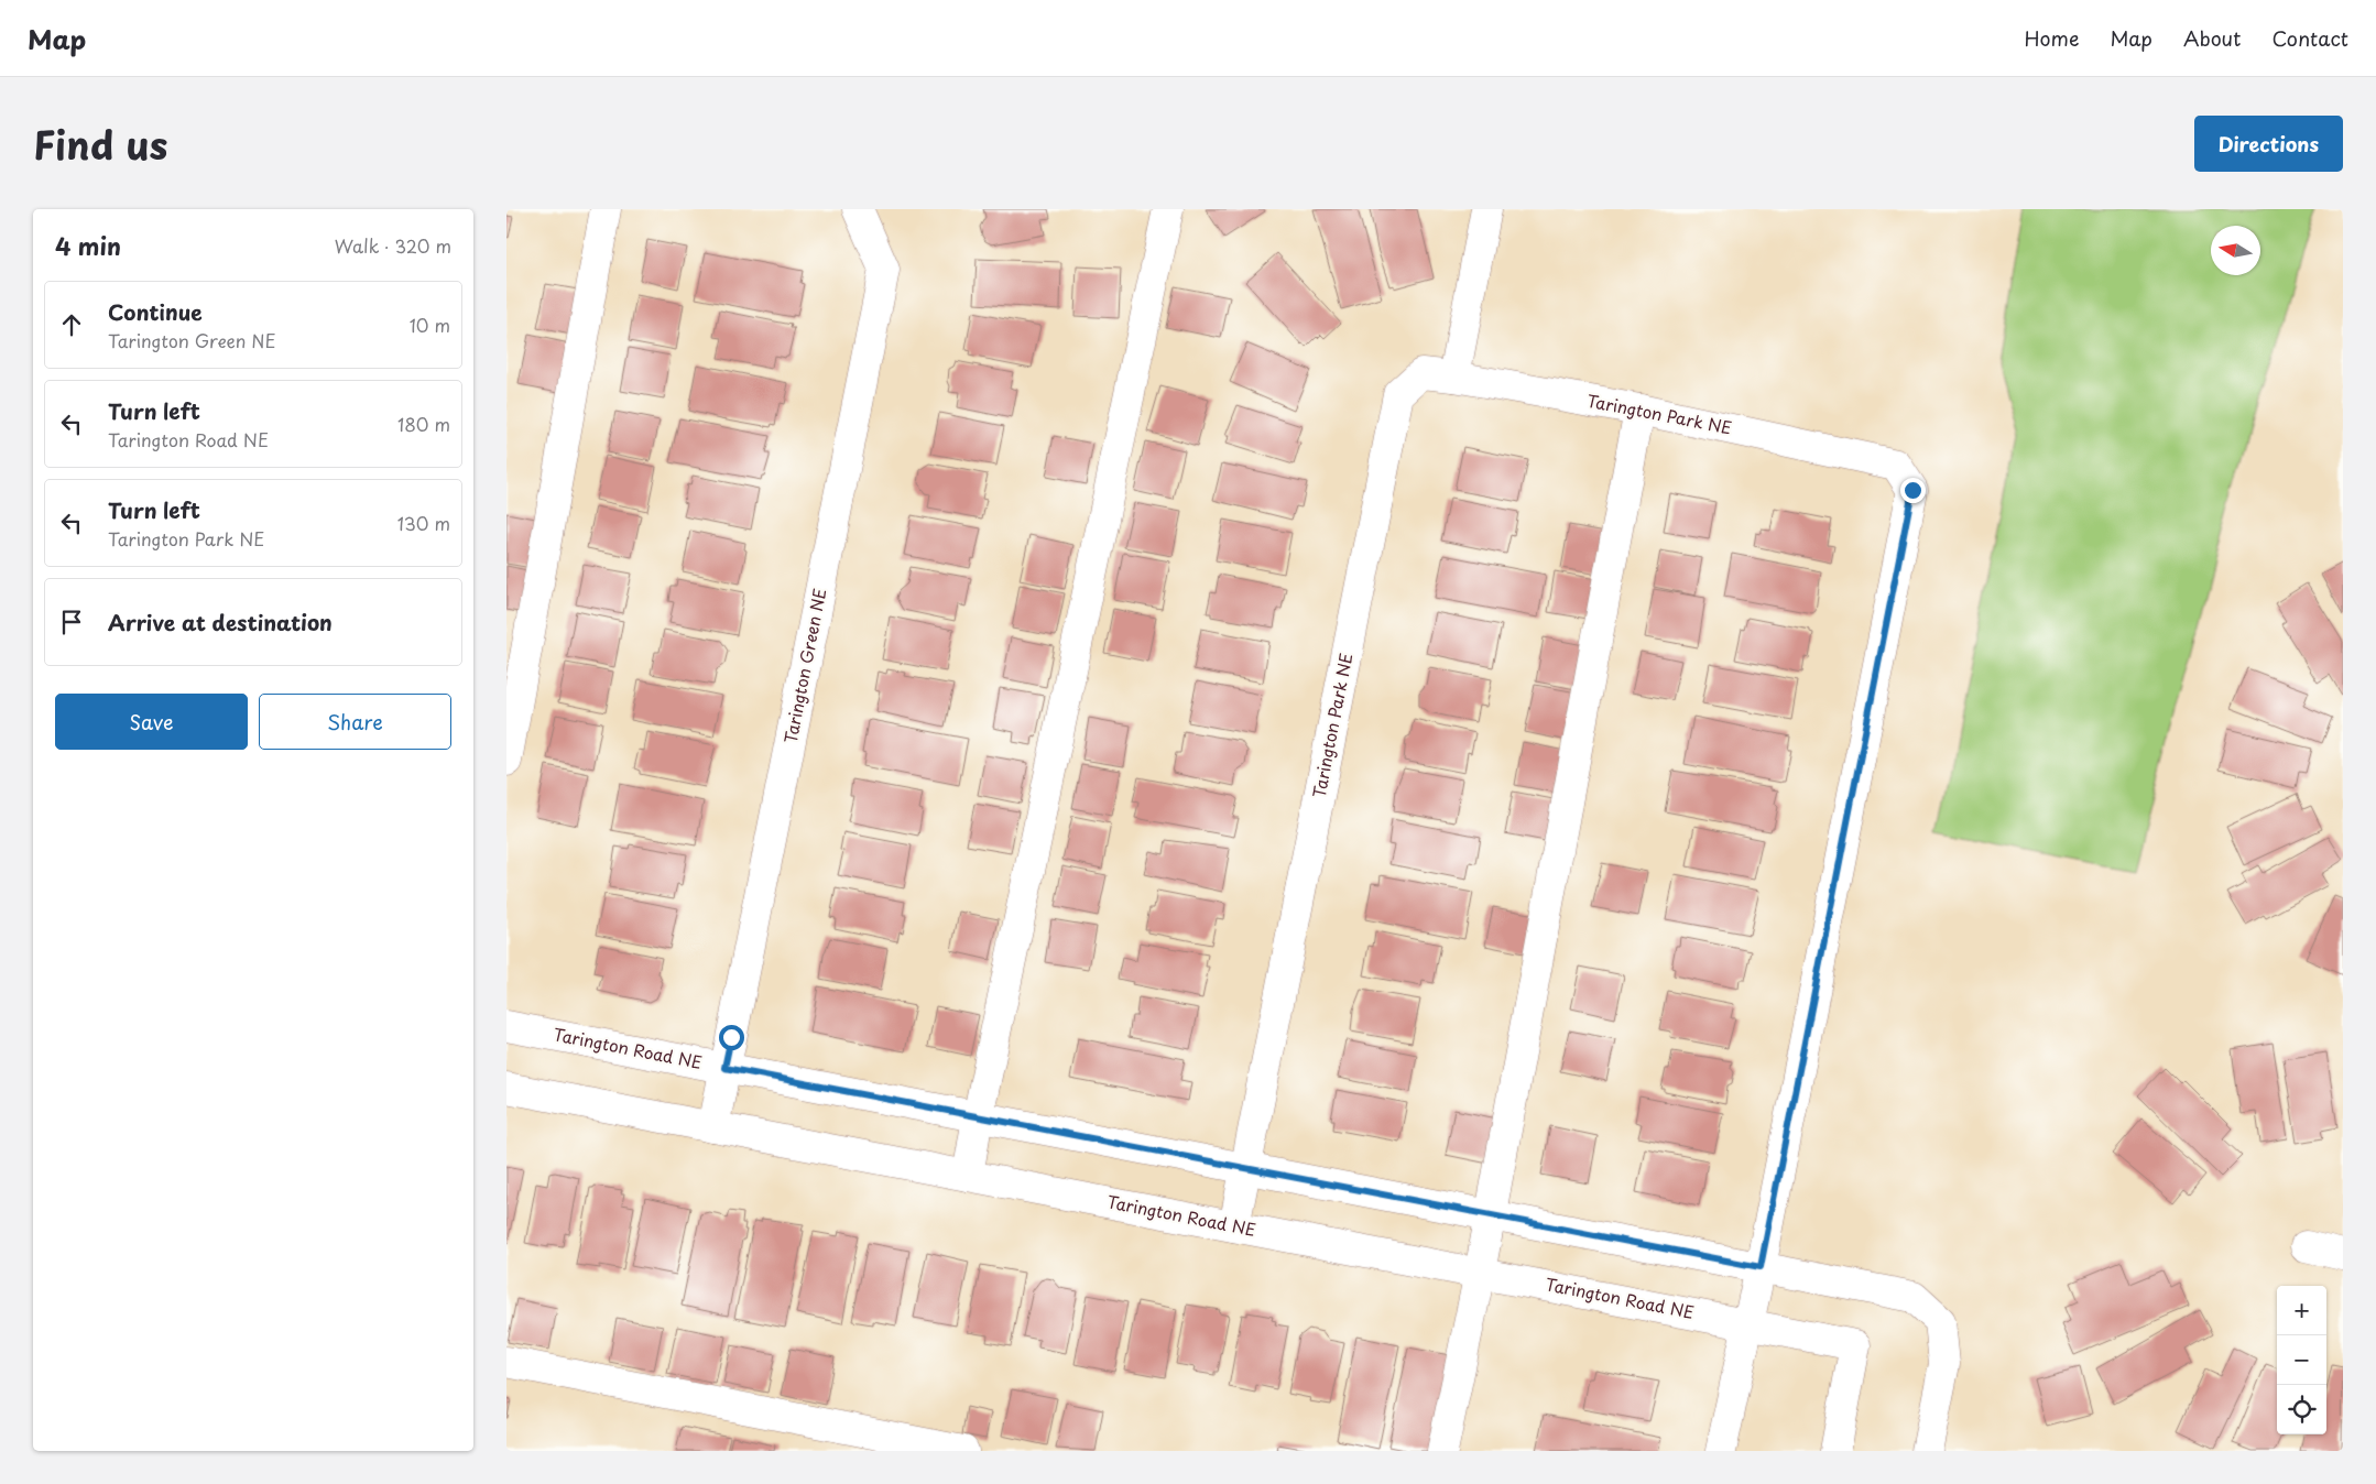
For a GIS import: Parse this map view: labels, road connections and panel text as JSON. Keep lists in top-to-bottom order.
{
  "streets": {
    "street": ["Tarington Park NE", "Tarington Green NE", "Tarington Road NE"]
  },
  "crossings": [
    ["Tarington Park NE", "Tarington Road NE"],
    ["Tarington Green NE", "Tarington Road NE"]
  ],
  "north": "left",
  "page": {
    "header": "Map",
    "nav": [
      "Home",
      "Map",
      "About",
      "Contact"
    ],
    "title": "Find us",
    "buttons": [
      "Directions",
      ["Save", "Share"]
    ],
    "heading": ["4 min", "Walk · 320 m"],
    "list": [
      ["Continue", "Tarington Green NE", "10 m"],
      ["Turn left", "Tarington Road NE", "180 m"],
      ["Turn left", "Tarington Park NE", "130 m"],
      "Arrive at destination"
    ],
    "map_buttons": ["+", "−"]
  }
}
